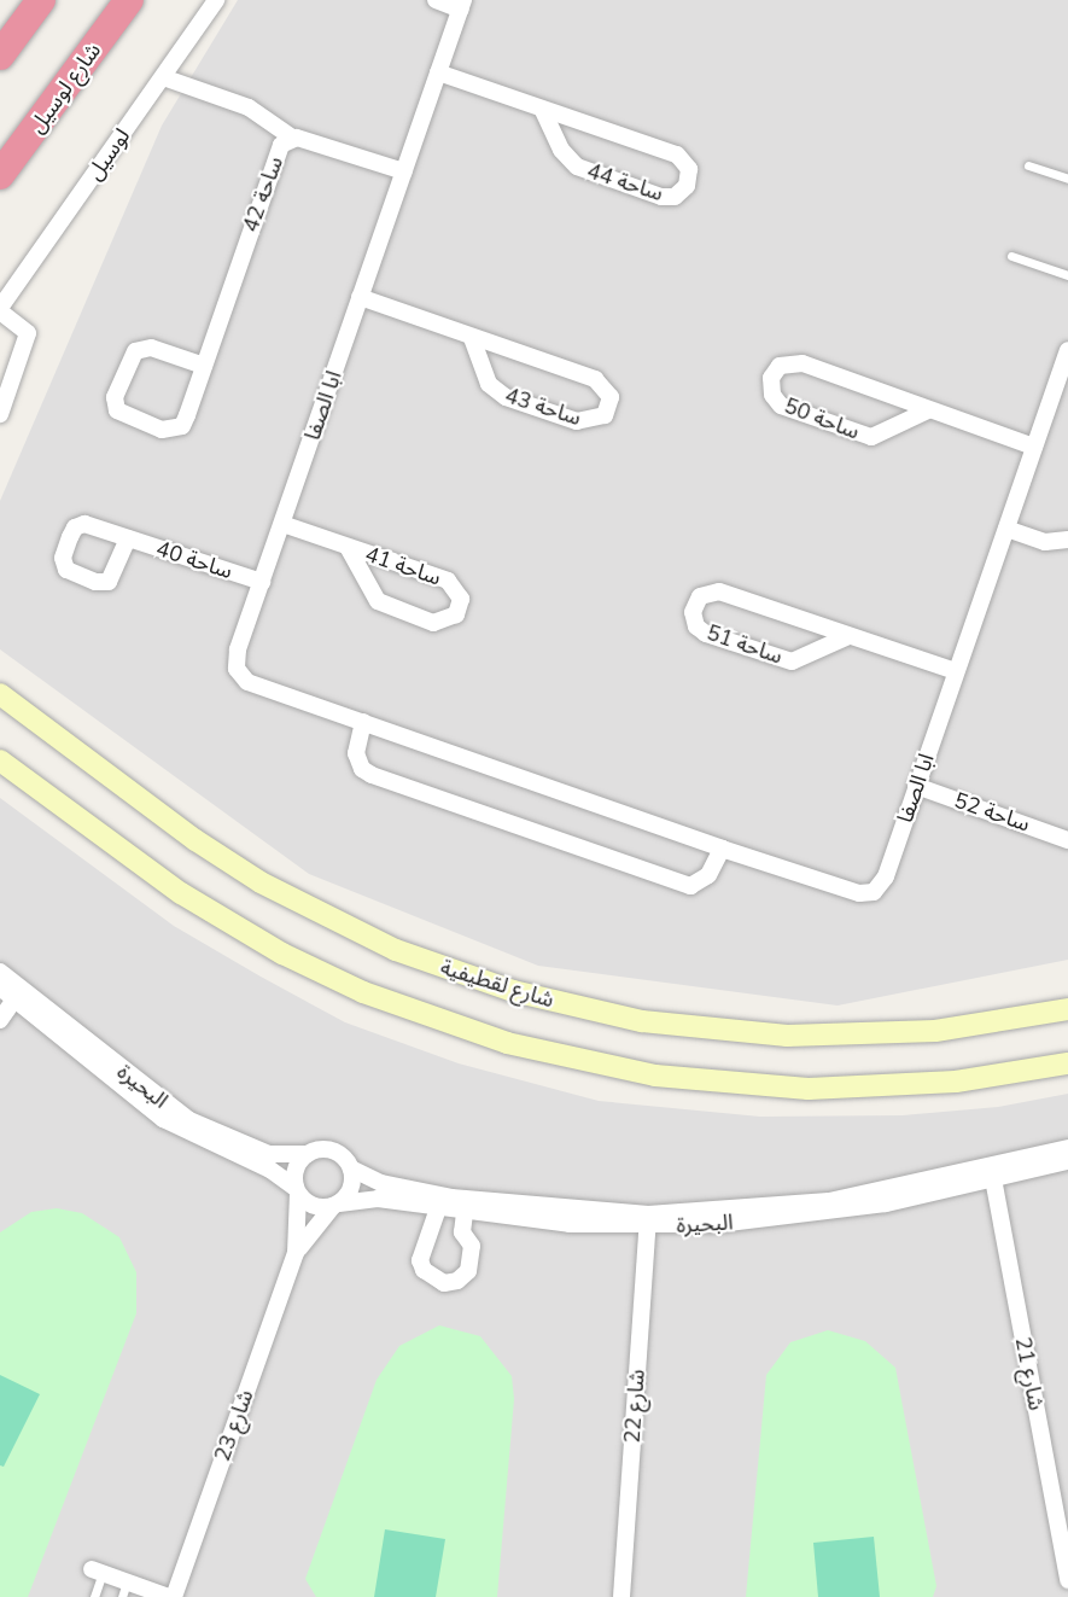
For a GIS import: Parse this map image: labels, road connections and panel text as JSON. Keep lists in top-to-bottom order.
{
  "streets": {
    "highway": ["شارع لوسيل"],
    "street": [
      "لوسيل",
      "ساحة 44",
      "ساحة 42",
      "ابا الصفا",
      "ساحة 43",
      "ساحة 50",
      "ساحة 40",
      "ساحة 41",
      "ساحة 51",
      "ساحة 52",
      "شارع لقطيفية",
      "البحيرة",
      "شارع 21",
      "شارع 22",
      "شارع 23"
    ]
  },
  "crossings": [
    ["ساحة 44", "ابا الصفا"],
    ["ساحة 42", "ابا الصفا"],
    ["ابا الصفا", "ساحة 43"],
    ["ابا الصفا", "ساحة 50"],
    ["ابا الصفا", "ساحة 40"],
    ["ابا الصفا", "ساحة 41"],
    ["ابا الصفا", "ساحة 51"],
    ["ابا الصفا", "ساحة 52"],
    ["البحيرة", "شارع 21"],
    ["البحيرة", "شارع 22"],
    ["البحيرة", "شارع 23"]
  ]
}
